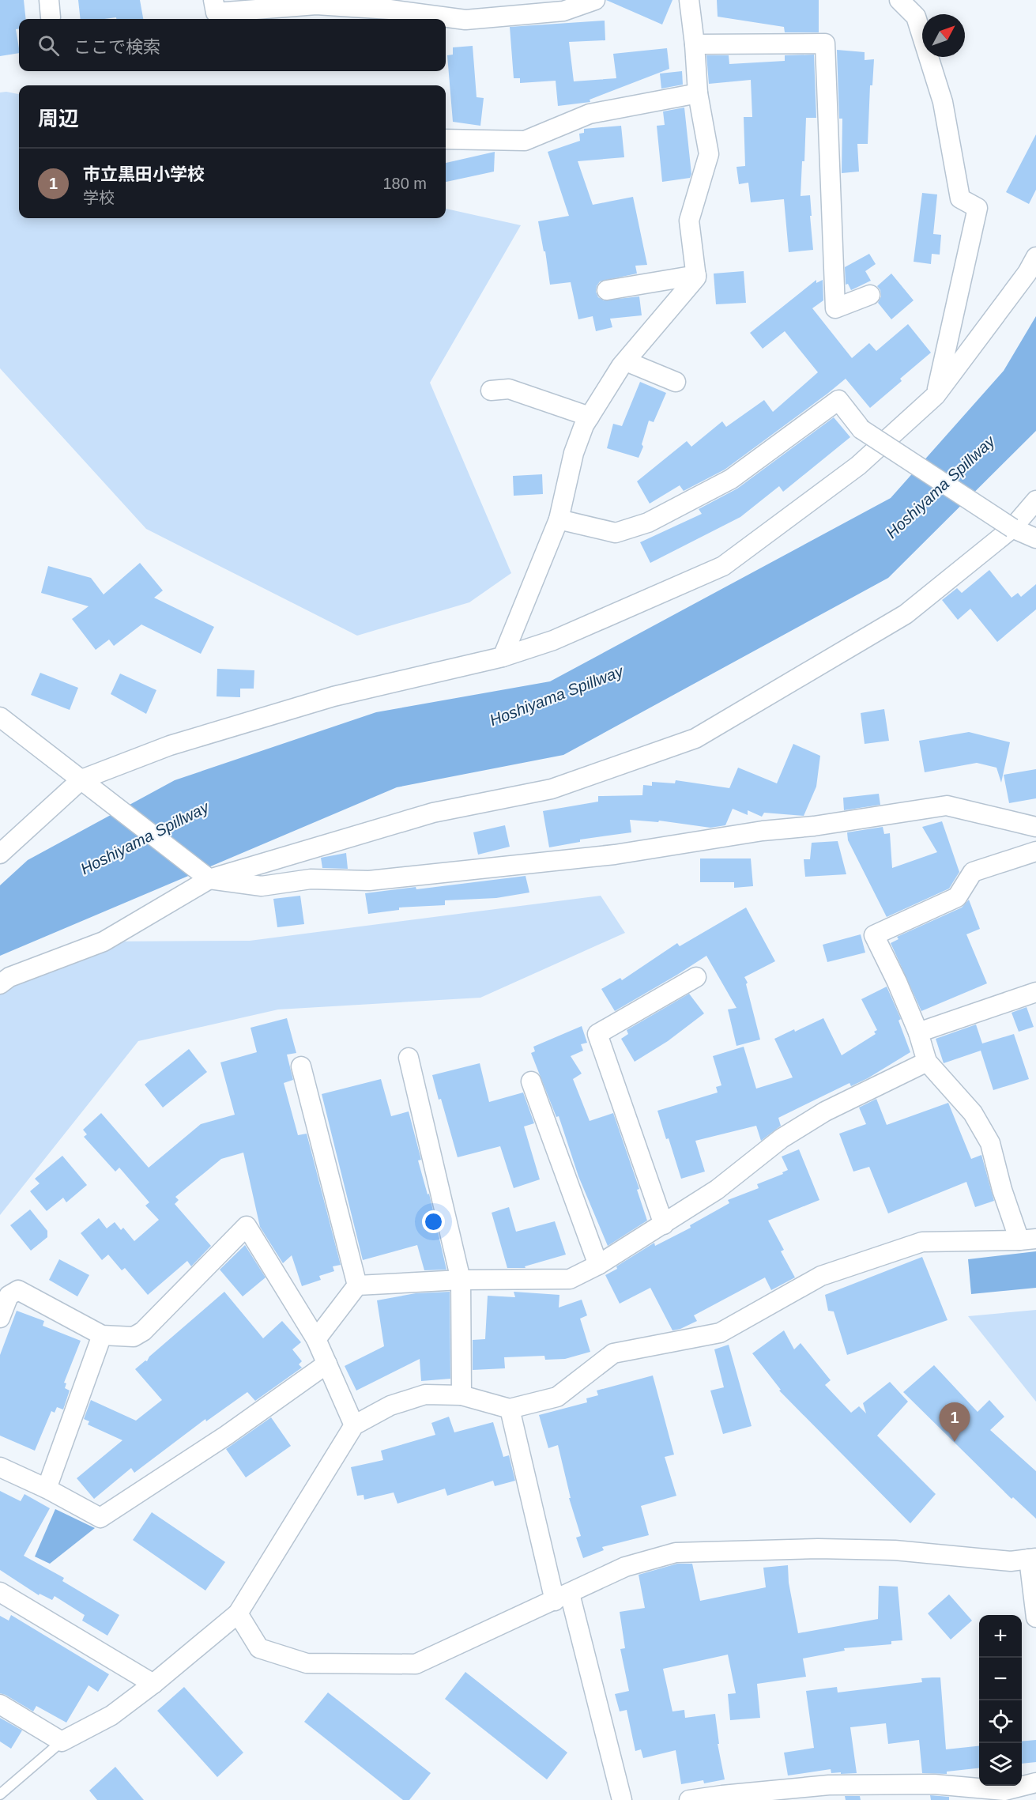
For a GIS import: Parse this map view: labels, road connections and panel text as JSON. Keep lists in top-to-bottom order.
{
  "water": ["Hoshiyama Spillway"],
  "north": "top right",
  "page": {
    "search": "ここで検索",
    "heading": "周辺",
    "list": [
      {
        "mark": "1",
        "name": "市立黒田小学校",
        "note": "学校",
        "value": "180 m"
      }
    ],
    "pins": "1",
    "map_buttons": ["+", "−"]
  }
}
